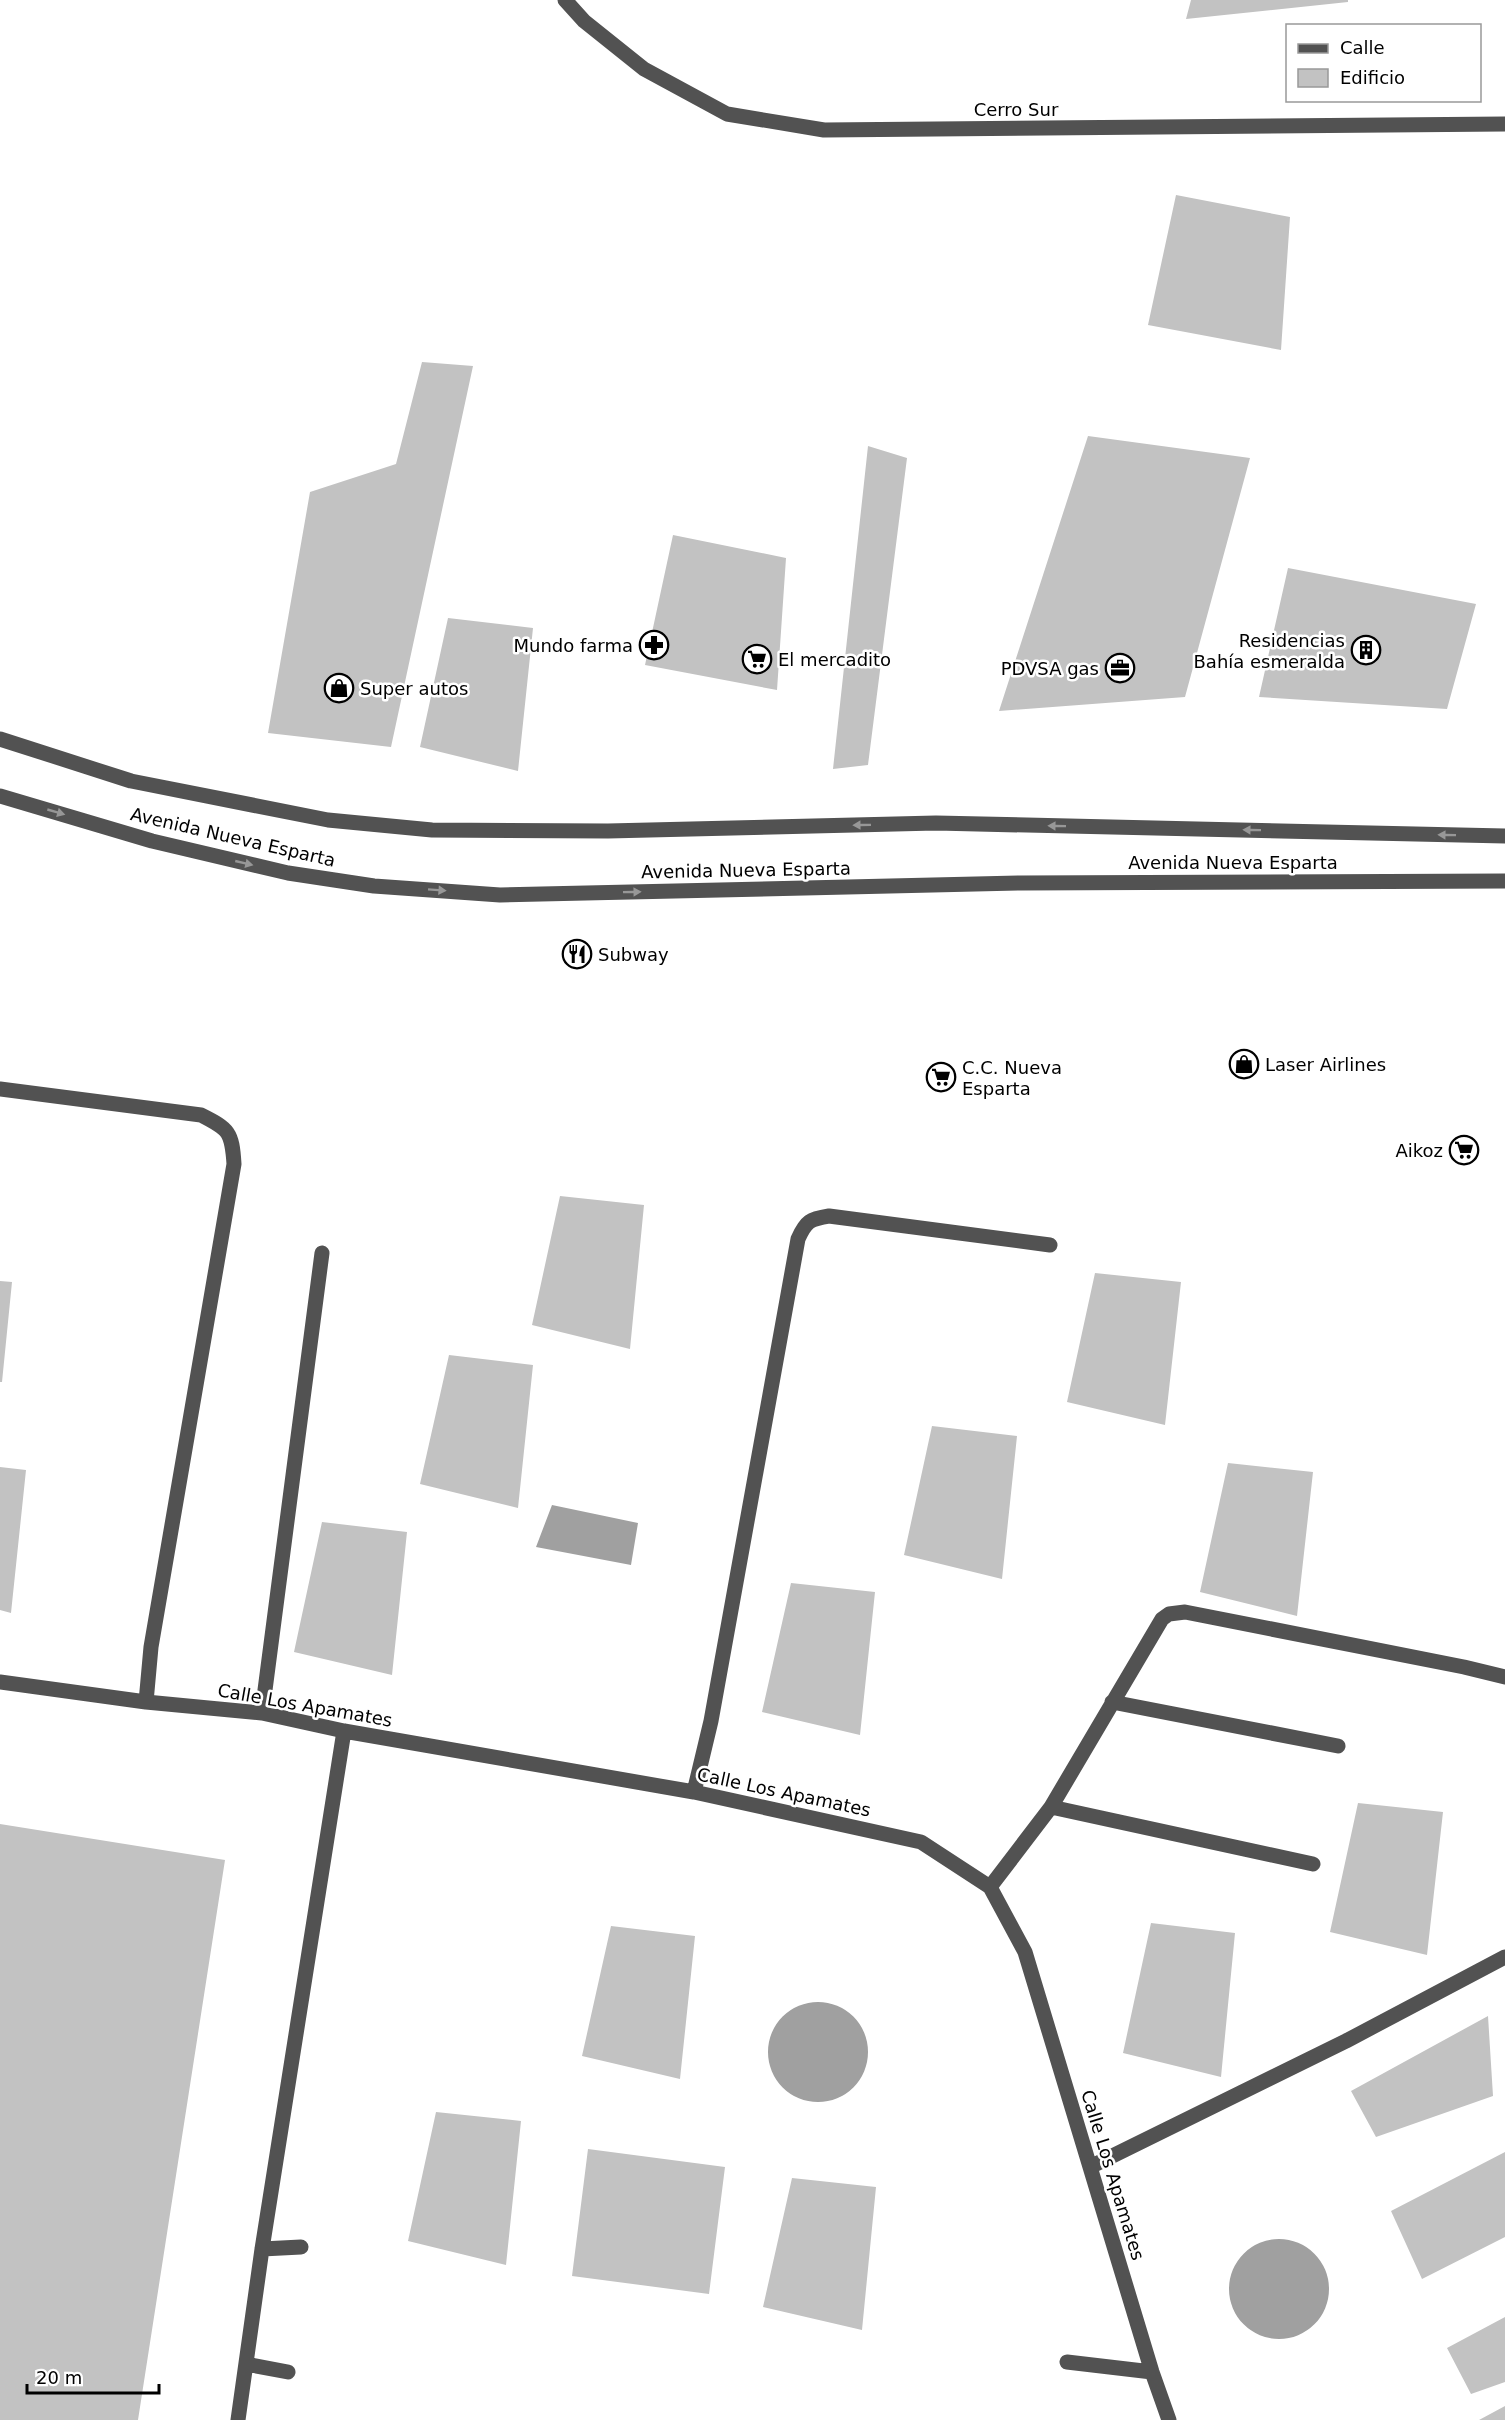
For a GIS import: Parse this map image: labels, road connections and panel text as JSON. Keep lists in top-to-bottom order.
{
  "streets": {
    "street": ["Cerro Sur", "Avenida Nueva Esparta", "Calle Los Apamates"]
  },
  "places": {
    "pharmacy": ["Mundo farma"],
    "building": ["Residencias Bahía esmeralda"],
    "supermarket": ["El mercadito", "C.C. Nueva Esparta", "Aikoz"],
    "office": ["PDVSA gas"],
    "shop": ["Super autos", "Laser Airlines"],
    "restaurant": ["Subway"]
  },
  "legend": ["Calle", "Edificio"],
  "scale_bar": "20 m"
}
